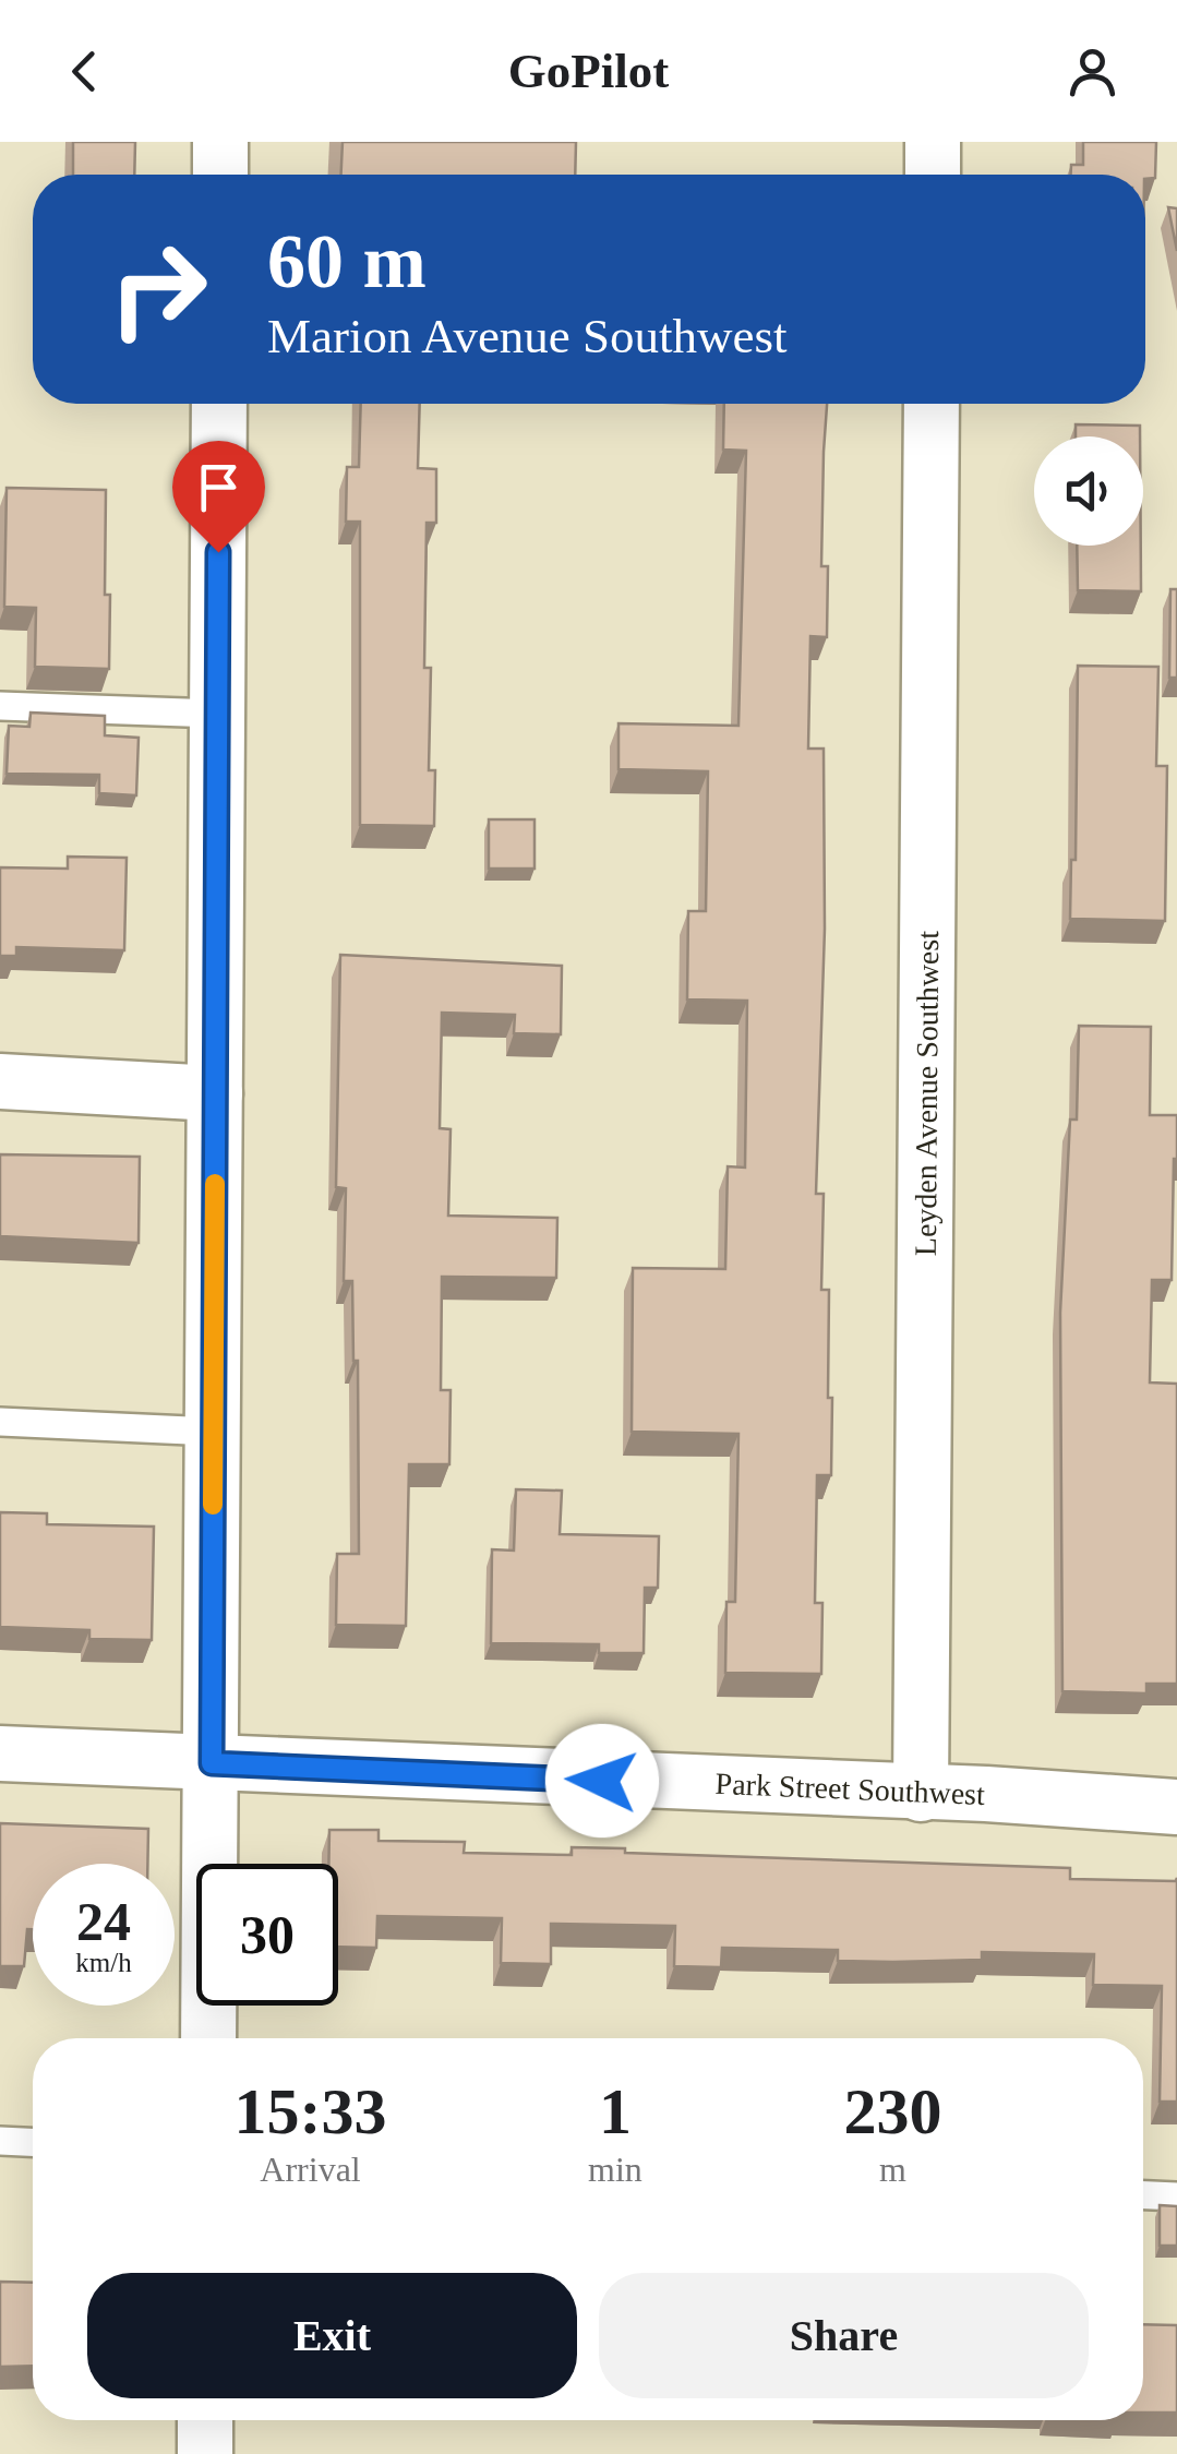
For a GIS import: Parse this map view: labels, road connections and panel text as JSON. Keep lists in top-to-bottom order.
{
  "streets": {
    "street": ["Leyden Avenue Southwest", "Park Street Southwest"]
  },
  "crossings": [
    ["Leyden Avenue Southwest", "Park Street Southwest"]
  ],
  "page": {
    "header": "GoPilot",
    "turn": ["60 m", "Marion Avenue Southwest"],
    "speed": "24 km/h",
    "limit": "30",
    "eta": [
      "15:33",
      "Arrival",
      "1",
      "min",
      "230",
      "m"
    ],
    "buttons": ["Exit", "Share"]
  }
}
